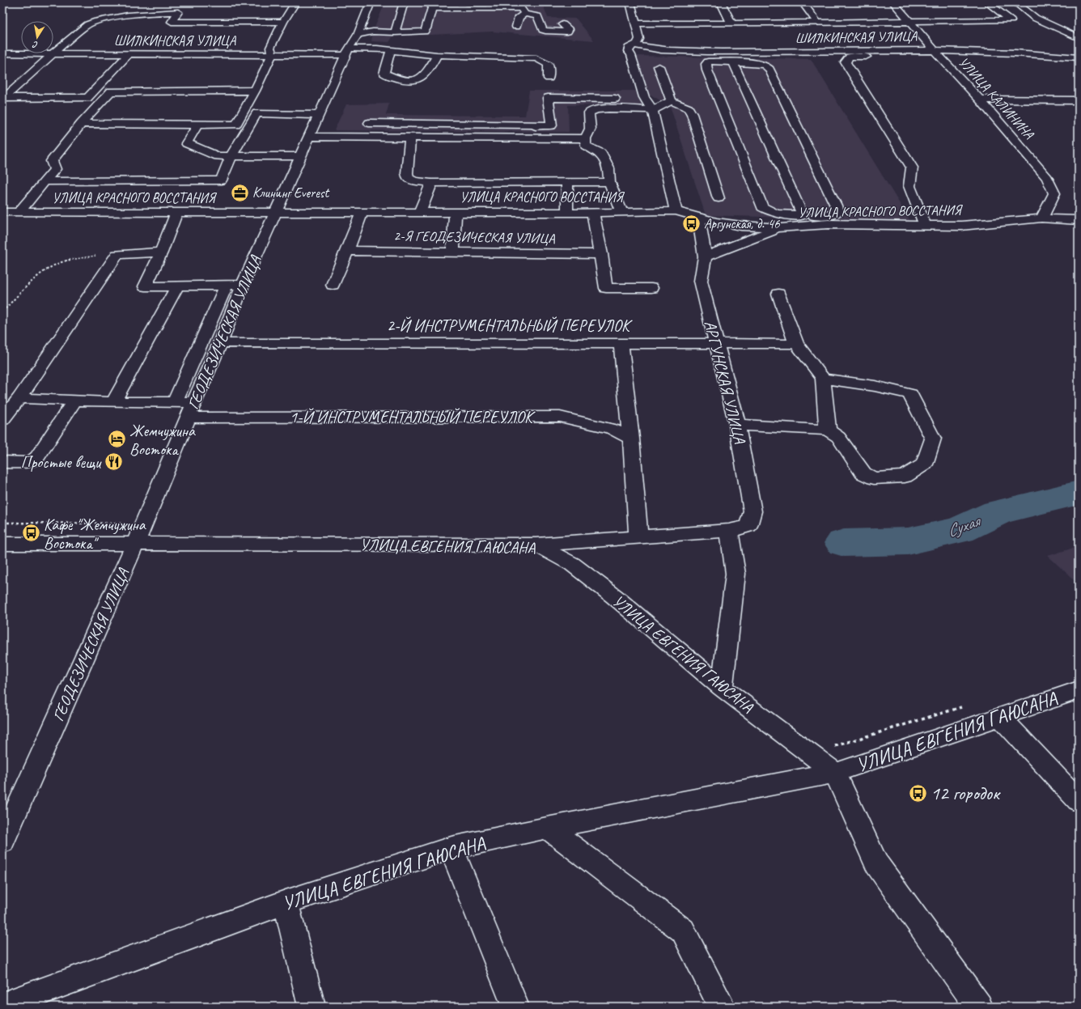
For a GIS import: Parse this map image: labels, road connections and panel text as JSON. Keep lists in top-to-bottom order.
{
  "streets": {
    "street": [
      "ШИЛКИНСКАЯ УЛИЦА",
      "УЛИЦА КАЛИНИНА",
      "УЛИЦА КРАСНОГО ВОССТАНИЯ",
      "2-Я ГЕОДЕЗИЧЕСКАЯ УЛИЦА",
      "2-Й ИНСТРУМЕНТАЛЬНЫЙ ПЕРЕУЛОК",
      "ГЕОДЕЗИЧЕСКАЯ УЛИЦА",
      "АРГУНСКАЯ УЛИЦА",
      "1-Й ИНСТРУМЕНТАЛЬНЫЙ ПЕРЕУЛОК",
      "УЛИЦА ЕВГЕНИЯ ГАЮСАНА"
    ]
  },
  "crossings": [
    ["ШИЛКИНСКАЯ УЛИЦА", "УЛИЦА КАЛИНИНА"],
    ["ШИЛКИНСКАЯ УЛИЦА", "ГЕОДЕЗИЧЕСКАЯ УЛИЦА"],
    ["УЛИЦА КАЛИНИНА", "УЛИЦА КРАСНОГО ВОССТАНИЯ"],
    ["УЛИЦА КРАСНОГО ВОССТАНИЯ", "ГЕОДЕЗИЧЕСКАЯ УЛИЦА"],
    ["УЛИЦА КРАСНОГО ВОССТАНИЯ", "АРГУНСКАЯ УЛИЦА"],
    ["2-Й ИНСТРУМЕНТАЛЬНЫЙ ПЕРЕУЛОК", "ГЕОДЕЗИЧЕСКАЯ УЛИЦА"],
    ["2-Й ИНСТРУМЕНТАЛЬНЫЙ ПЕРЕУЛОК", "АРГУНСКАЯ УЛИЦА"],
    ["ГЕОДЕЗИЧЕСКАЯ УЛИЦА", "1-Й ИНСТРУМЕНТАЛЬНЫЙ ПЕРЕУЛОК"],
    ["ГЕОДЕЗИЧЕСКАЯ УЛИЦА", "УЛИЦА ЕВГЕНИЯ ГАЮСАНА"]
  ],
  "water": ["Сухая"],
  "places": {
    "office": ["Клининг Everest"],
    "bus stop": ["Аргунская, д. 46", "Кафе \"Жемчужина Востока\"", "12 городок"],
    "hotel": ["Жемчужина Востока"],
    "restaurant": ["Простые вещи"]
  },
  "north": "bottom"
}
